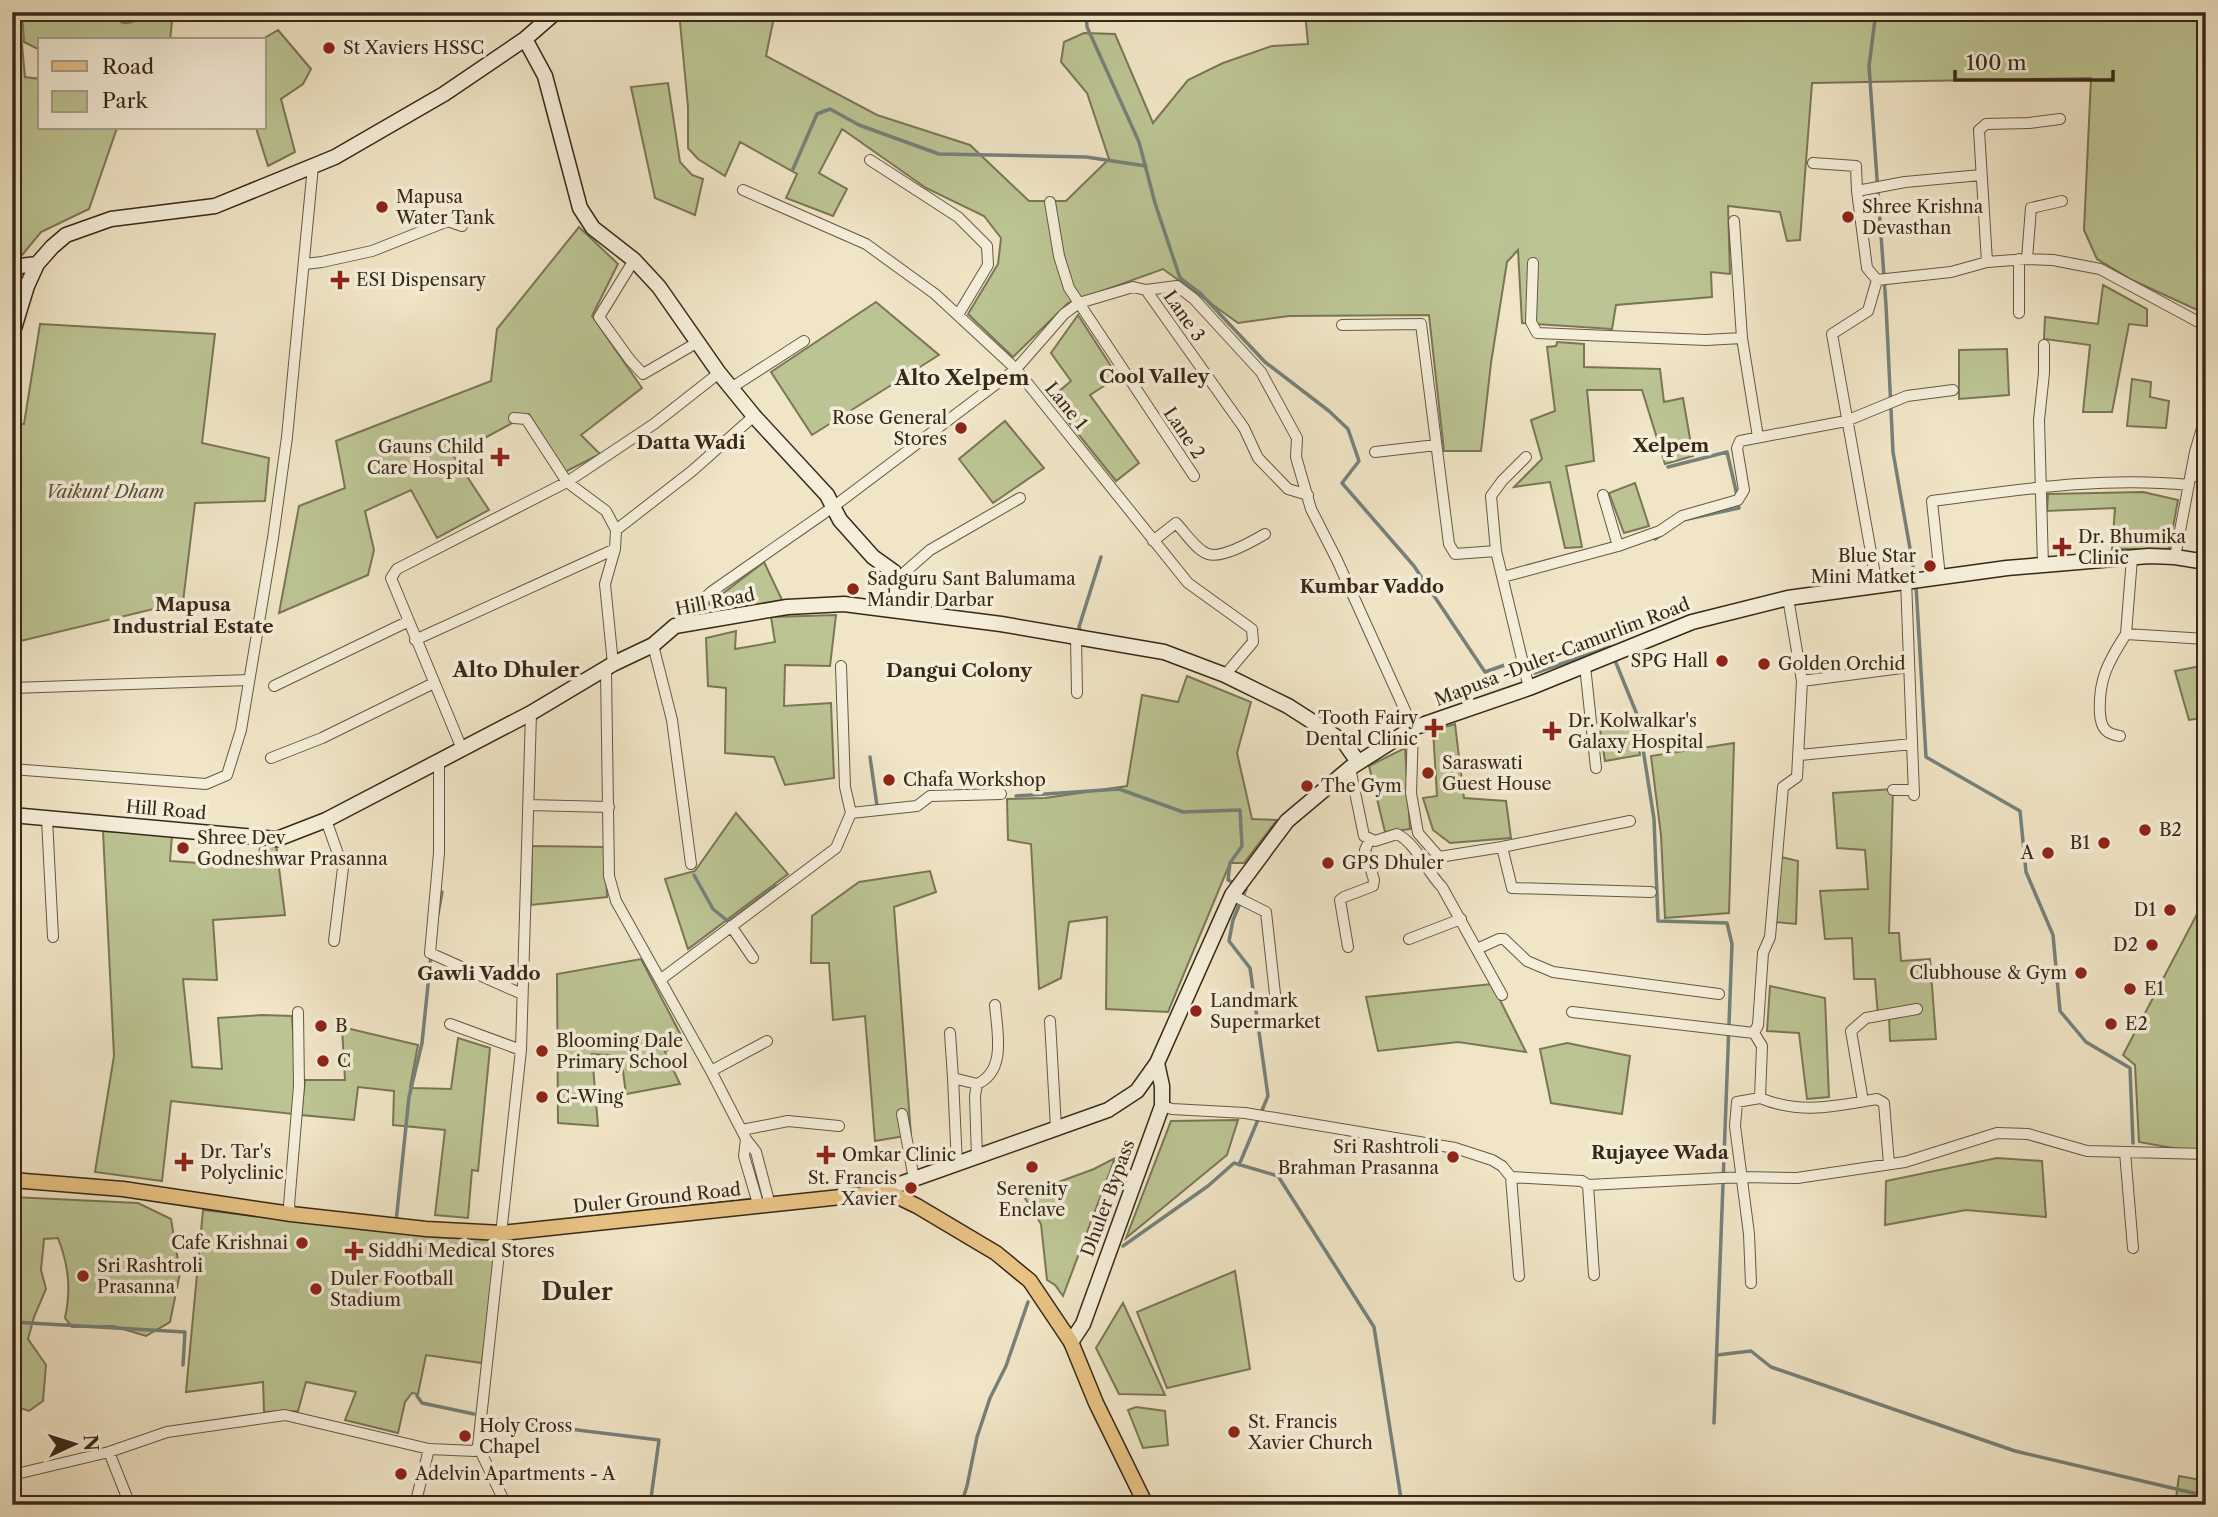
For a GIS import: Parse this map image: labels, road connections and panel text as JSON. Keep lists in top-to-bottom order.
{
  "streets": {
    "main road": ["Duler Ground Road"],
    "street": [
      "Lane 3",
      "Lane 1",
      "Lane 2",
      "Hill Road",
      "Mapusa -Duler-Camurlim Road",
      "Dhuler Bypass"
    ]
  },
  "crossings": [
    ["Lane 1", "Hill Road"],
    ["Hill Road", "Mapusa -Duler-Camurlim Road"],
    ["Mapusa -Duler-Camurlim Road", "Duler Ground Road"],
    ["Mapusa -Duler-Camurlim Road", "Dhuler Bypass"]
  ],
  "districts": [
    "Cool Valley",
    "Alto Xelpem",
    "Datta Wadi",
    "Xelpem",
    "Kumbar Vaddo",
    "Mapusa Industrial Estate",
    "Alto Dhuler",
    "Dangui Colony",
    "Gawli Vaddo",
    "Rujayee Wada",
    "Duler"
  ],
  "parks": ["Vaikunt Dham"],
  "places": {
    "other": [
      "St Xaviers HSSC",
      "Mapusa Water Tank",
      "Shree Krishna Devasthan",
      "Rose General Stores",
      "Blue Star Mini Matket",
      "Sadguru Sant Balumama Mandir Darbar",
      "SPG Hall",
      "Golden Orchid",
      "Saraswati Guest House",
      "Chafa Workshop",
      "The Gym",
      "B2",
      "B1",
      "Shree Dev Godneshwar Prasanna",
      "A",
      "GPS Dhuler",
      "D1",
      "D2",
      "Clubhouse & Gym",
      "E1",
      "Landmark Supermarket",
      "E2",
      "B",
      "Blooming Dale Primary School",
      "C",
      "C-Wing",
      "Sri Rashtroli Brahman Prasanna",
      "Serenity Enclave",
      "St. Francis Xavier",
      "Cafe Krishnai",
      "Sri Rashtroli Prasanna",
      "Duler Football Stadium",
      "St. Francis Xavier Church",
      "Holy Cross Chapel",
      "Adelvin Apartments - A"
    ],
    "health": [
      "ESI Dispensary",
      "Gauns Child Care Hospital",
      "Dr. Bhumika Clinic",
      "Tooth Fairy Dental Clinic",
      "Dr. Kolwalkar's Galaxy Hospital",
      "Omkar Clinic",
      "Dr. Tar's Polyclinic",
      "Siddhi Medical Stores"
    ]
  },
  "legend": ["Road", "Park"],
  "scale_bar": "100 m",
  "north": "right"
}
